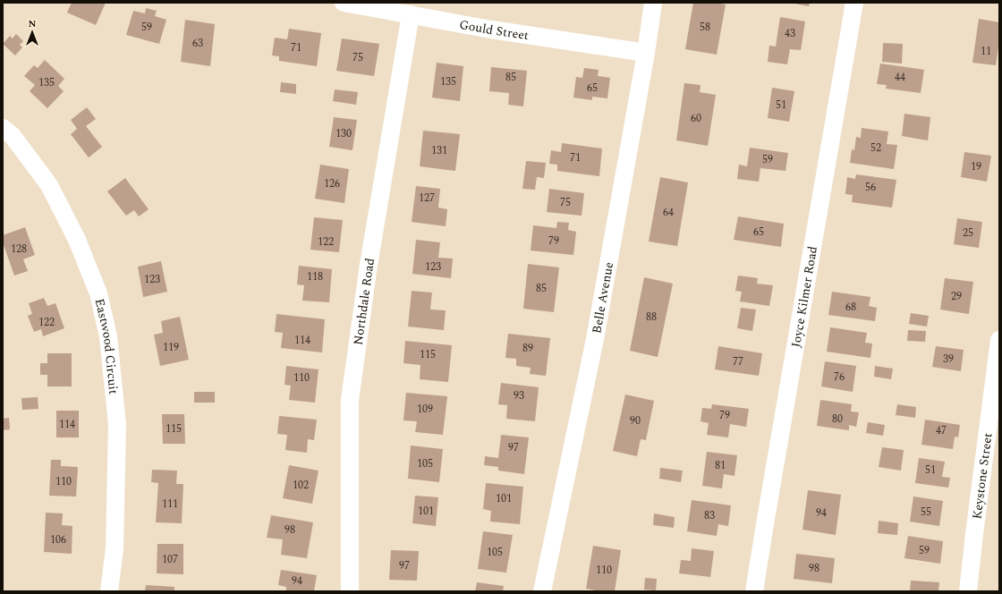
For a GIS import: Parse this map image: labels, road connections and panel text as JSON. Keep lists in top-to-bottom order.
{
  "streets": {
    "street": [
      "Gould Street",
      "Joyce Kilmer Road",
      "Belle Avenue",
      "Northdale Road",
      "Eastwood Circuit",
      "Keystone Street"
    ]
  },
  "crossings": [
    ["Gould Street", "Belle Avenue"],
    ["Gould Street", "Northdale Road"]
  ],
  "house_numbers": [
    "59",
    "58",
    "43",
    "63",
    "71",
    "11",
    "75",
    "85",
    "44",
    "135",
    "135",
    "65",
    "51",
    "60",
    "130",
    "52",
    "131",
    "71",
    "59",
    "19",
    "126",
    "56",
    "127",
    "75",
    "64",
    "65",
    "25",
    "79",
    "122",
    "128",
    "123",
    "118",
    "123",
    "85",
    "29",
    "68",
    "88",
    "122",
    "114",
    "119",
    "89",
    "115",
    "39",
    "77",
    "76",
    "110",
    "93",
    "109",
    "79",
    "80",
    "90",
    "114",
    "115",
    "47",
    "97",
    "105",
    "81",
    "51",
    "110",
    "102",
    "101",
    "111",
    "101",
    "55",
    "94",
    "83",
    "98",
    "106",
    "59",
    "105",
    "107",
    "97",
    "98",
    "110",
    "94"
  ],
  "north": "top"
}
